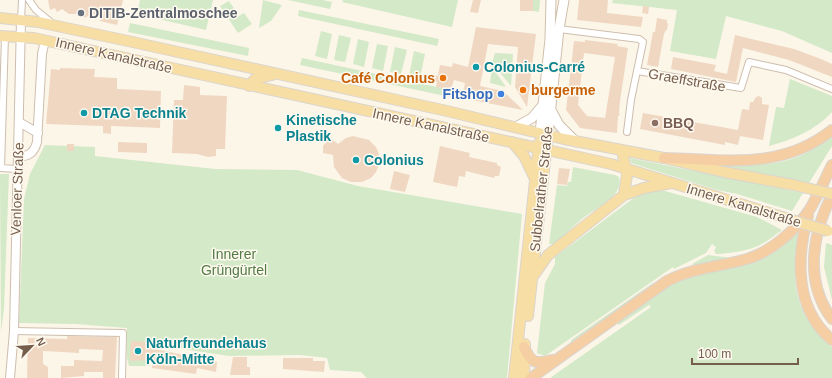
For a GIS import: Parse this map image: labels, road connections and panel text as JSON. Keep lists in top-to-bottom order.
{
  "streets": {
    "main road": ["Innere Kanalstraße", "Subbelrather Straße"],
    "street": ["Graeffstraße", "Venloer Straße"]
  },
  "crossings": [
    ["Innere Kanalstraße", "Venloer Straße"],
    ["Innere Kanalstraße", "Subbelrather Straße"],
    ["Graeffstraße", "Subbelrather Straße"]
  ],
  "parks": ["Innerer Grüngürtel"],
  "places": [
    "DITIB-Zentralmoschee",
    "Colonius-Carré",
    "Café Colonius",
    "burgerme",
    "Fitshop",
    "DTAG Technik",
    "BBQ",
    "Kinetische Plastik",
    "Colonius",
    "Naturfreundehaus Köln-Mitte"
  ],
  "scale_bar": "100 m",
  "north": "top right"
}
